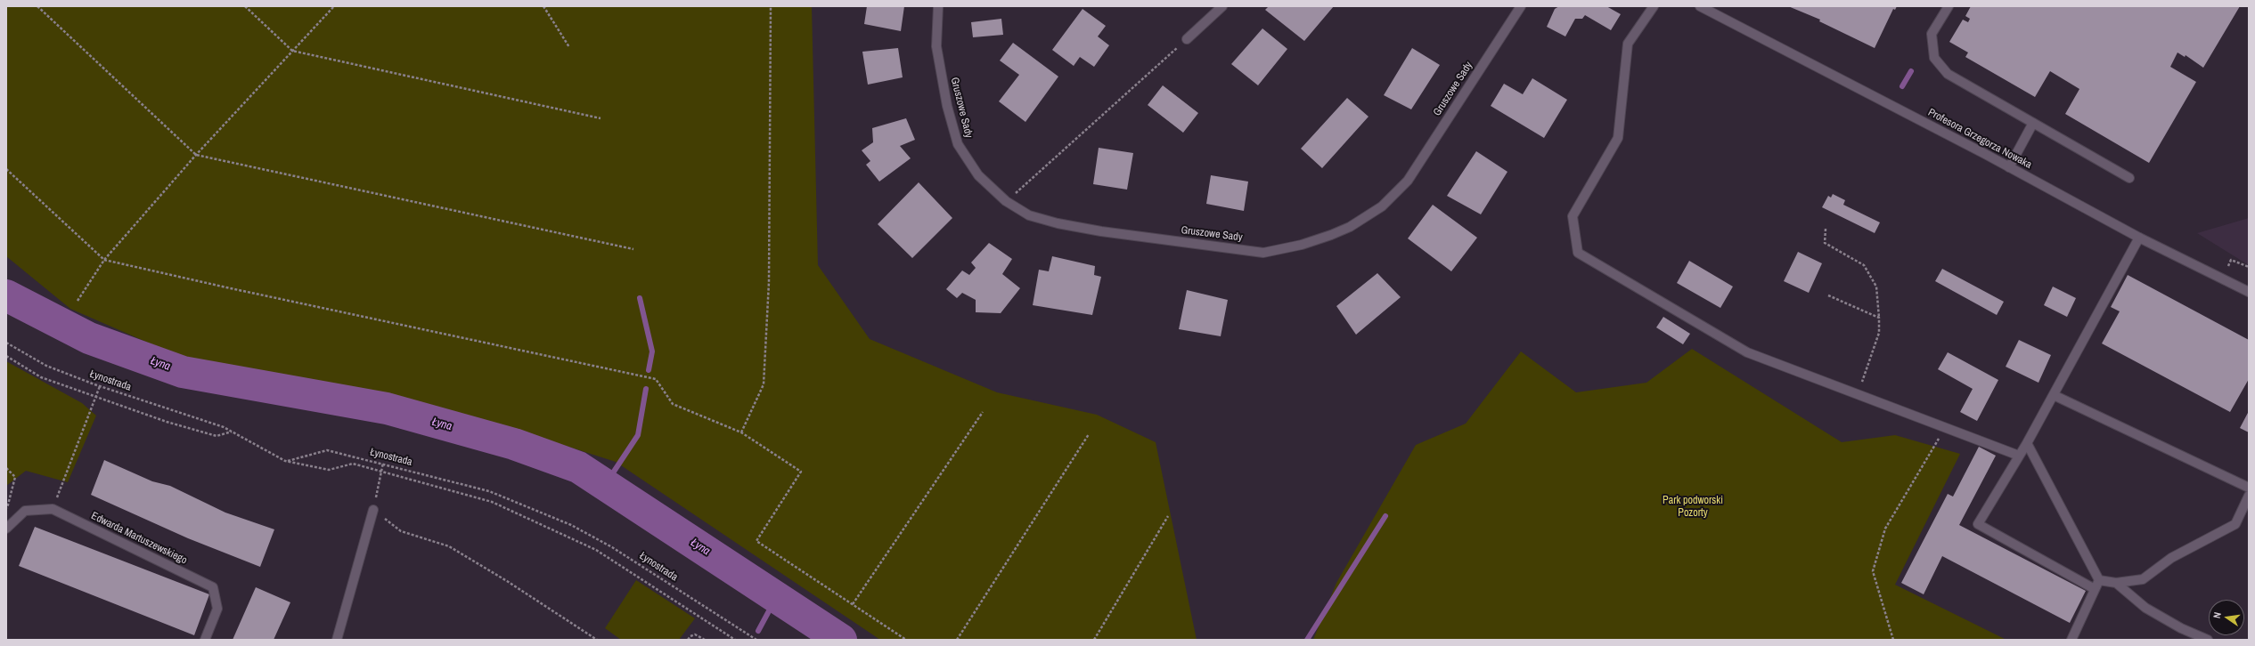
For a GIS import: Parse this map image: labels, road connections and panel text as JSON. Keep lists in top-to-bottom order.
{
  "streets": {
    "street": ["Gruszowe Sady", "Profesora Grzegorza Nowaka", "Edwarda Martuszewskiego"],
    "path": ["Łynostrada"]
  },
  "water": ["Łyna"],
  "parks": ["Park podworski Pozorty"],
  "north": "left"
}
